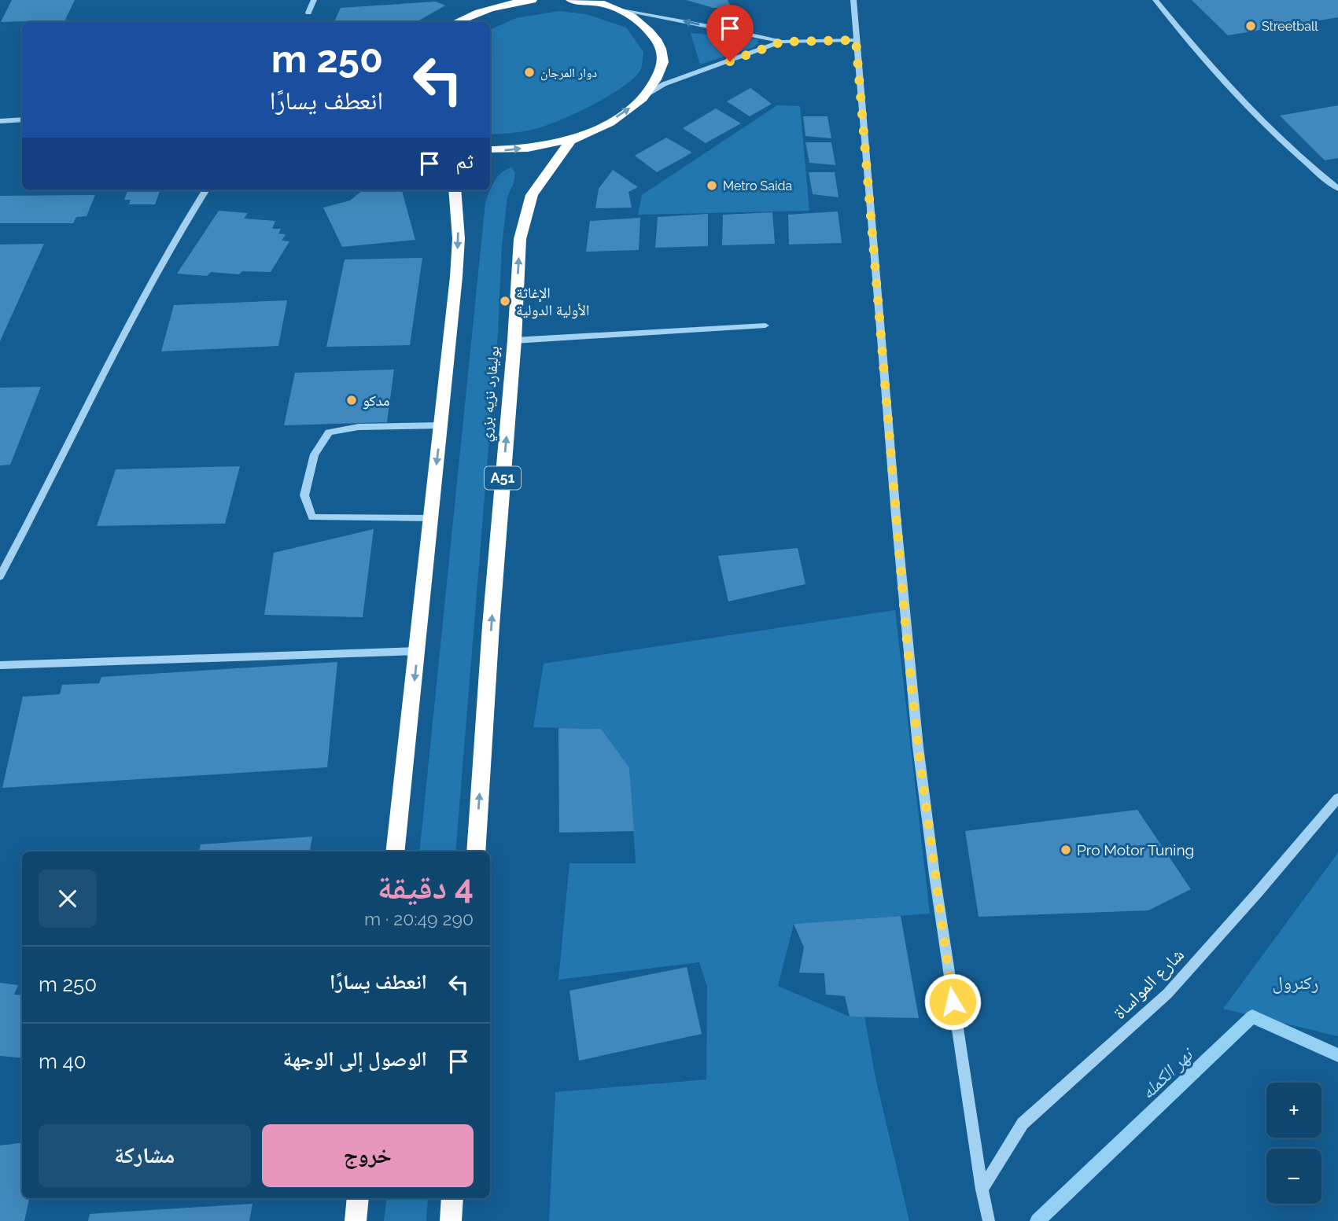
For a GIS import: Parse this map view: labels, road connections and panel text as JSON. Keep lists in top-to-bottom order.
{
  "streets": {
    "highway": ["بوليفارد نزيه بزري", "A51"],
    "street": ["شارع المواساة"]
  },
  "crossings": [
    ["بوليفارد نزيه بزري", "A51"]
  ],
  "water": ["نهر الكمله"],
  "parks": ["ركنرول"],
  "places": [
    "Streetball",
    "دوار المرجان",
    "Metro Saida",
    "الإغاثة الأولية الدولية",
    "مدكو",
    "Pro Motor Tuning"
  ],
  "page": {
    "turn": ["250 m", "انعطف يسارًا"],
    "then": "ثم",
    "heading": ["4 دقيقة", "290 m · 20:49"],
    "list": [
      {
        "name": "انعطف يسارًا",
        "value": "250 m"
      },
      {
        "name": "الوصول إلى الوجهة",
        "value": "40 m"
      }
    ],
    "map_buttons": ["+", "−"],
    "buttons": ["خروج", "مشاركة"]
  }
}
